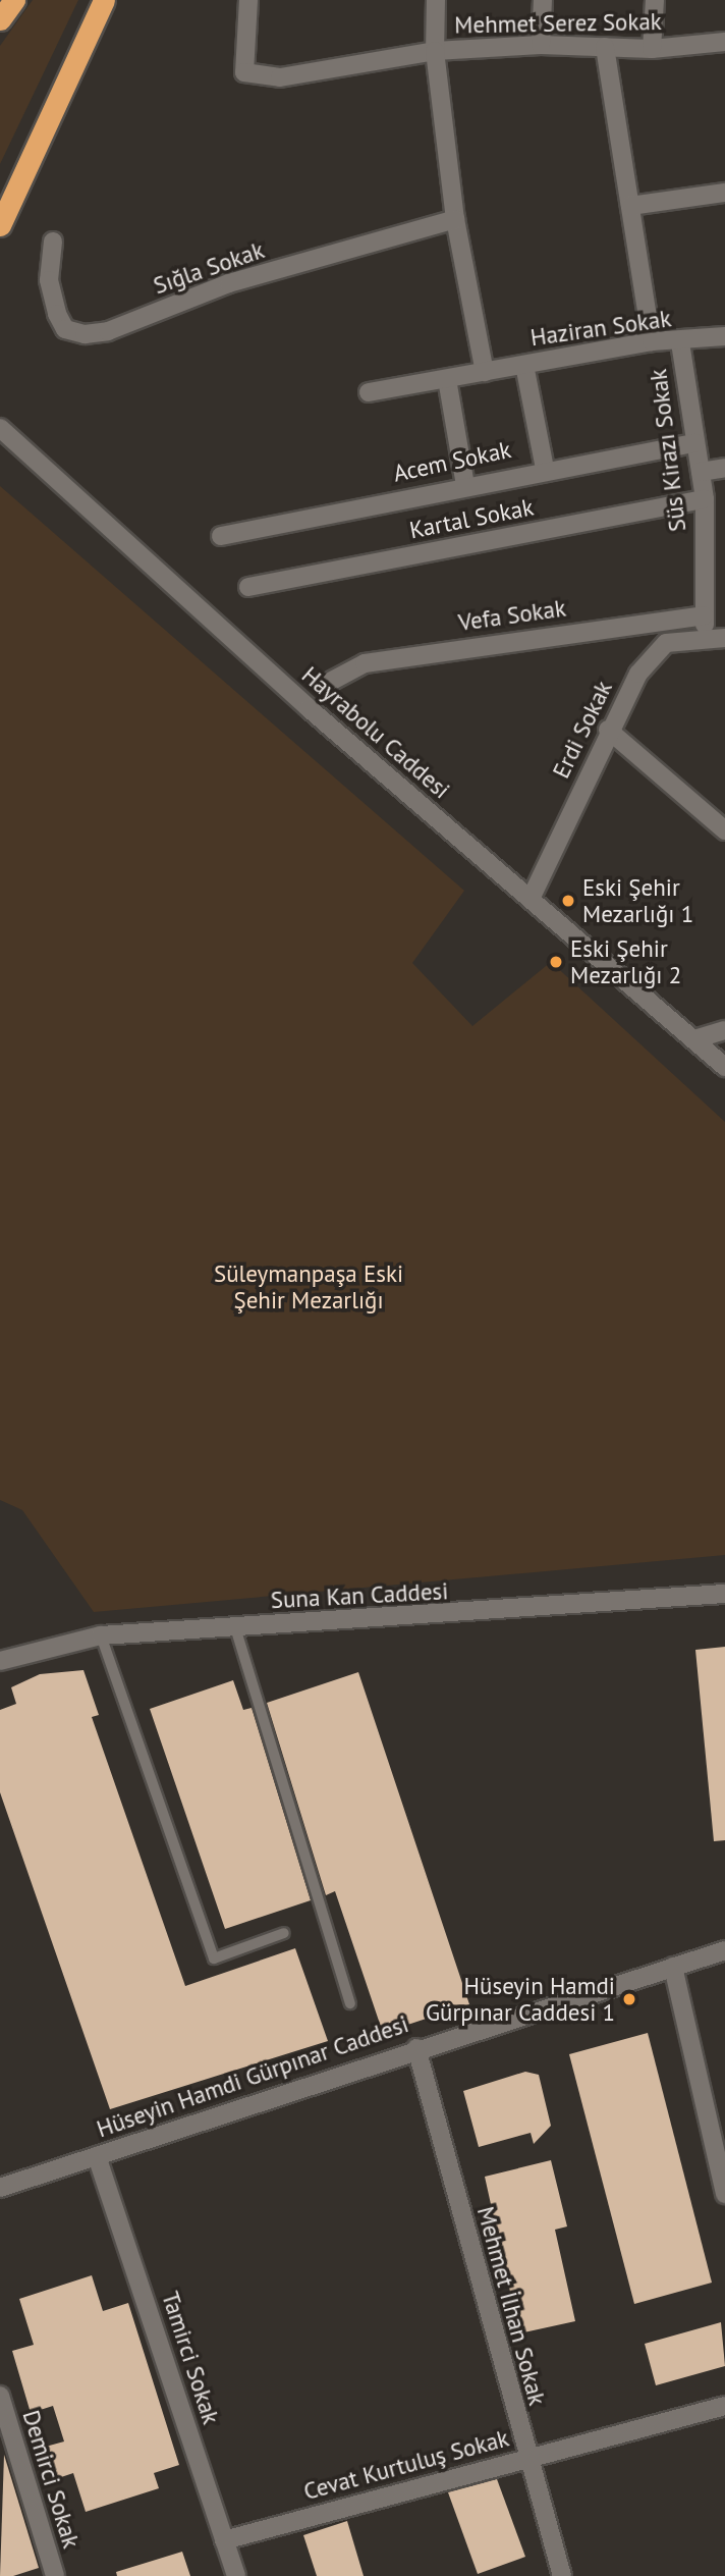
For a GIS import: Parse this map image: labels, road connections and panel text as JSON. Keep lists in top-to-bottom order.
{
  "streets": {
    "street": [
      "Mehmet Serez Sokak",
      "Sığla Sokak",
      "Haziran Sokak",
      "Süs Kirazı Sokak",
      "Acem Sokak",
      "Kartal Sokak",
      "Vefa Sokak",
      "Erdi Sokak",
      "Hayrabolu Caddesi",
      "Suna Kan Caddesi",
      "Hüseyin Hamdi Gürpınar Caddesi",
      "Mehmet İlhan Sokak",
      "Tamirci Sokak",
      "Cevat Kurtuluş Sokak",
      "Demirci Sokak"
    ]
  },
  "crossings": [
    ["Mehmet Serez Sokak", "Süs Kirazı Sokak"],
    ["Haziran Sokak", "Süs Kirazı Sokak"],
    ["Süs Kirazı Sokak", "Acem Sokak"],
    ["Süs Kirazı Sokak", "Kartal Sokak"],
    ["Süs Kirazı Sokak", "Vefa Sokak"],
    ["Süs Kirazı Sokak", "Erdi Sokak"],
    ["Erdi Sokak", "Hayrabolu Caddesi"],
    ["Hüseyin Hamdi Gürpınar Caddesi", "Mehmet İlhan Sokak"],
    ["Hüseyin Hamdi Gürpınar Caddesi", "Tamirci Sokak"],
    ["Mehmet İlhan Sokak", "Cevat Kurtuluş Sokak"],
    ["Tamirci Sokak", "Cevat Kurtuluş Sokak"]
  ],
  "parks": ["Süleymanpaşa Eski Şehir Mezarlığı"],
  "places": ["Eski Şehir Mezarlığı 1", "Eski Şehir Mezarlığı 2", "Hüseyin Hamdi Gürpınar Caddesi 1"]
}
